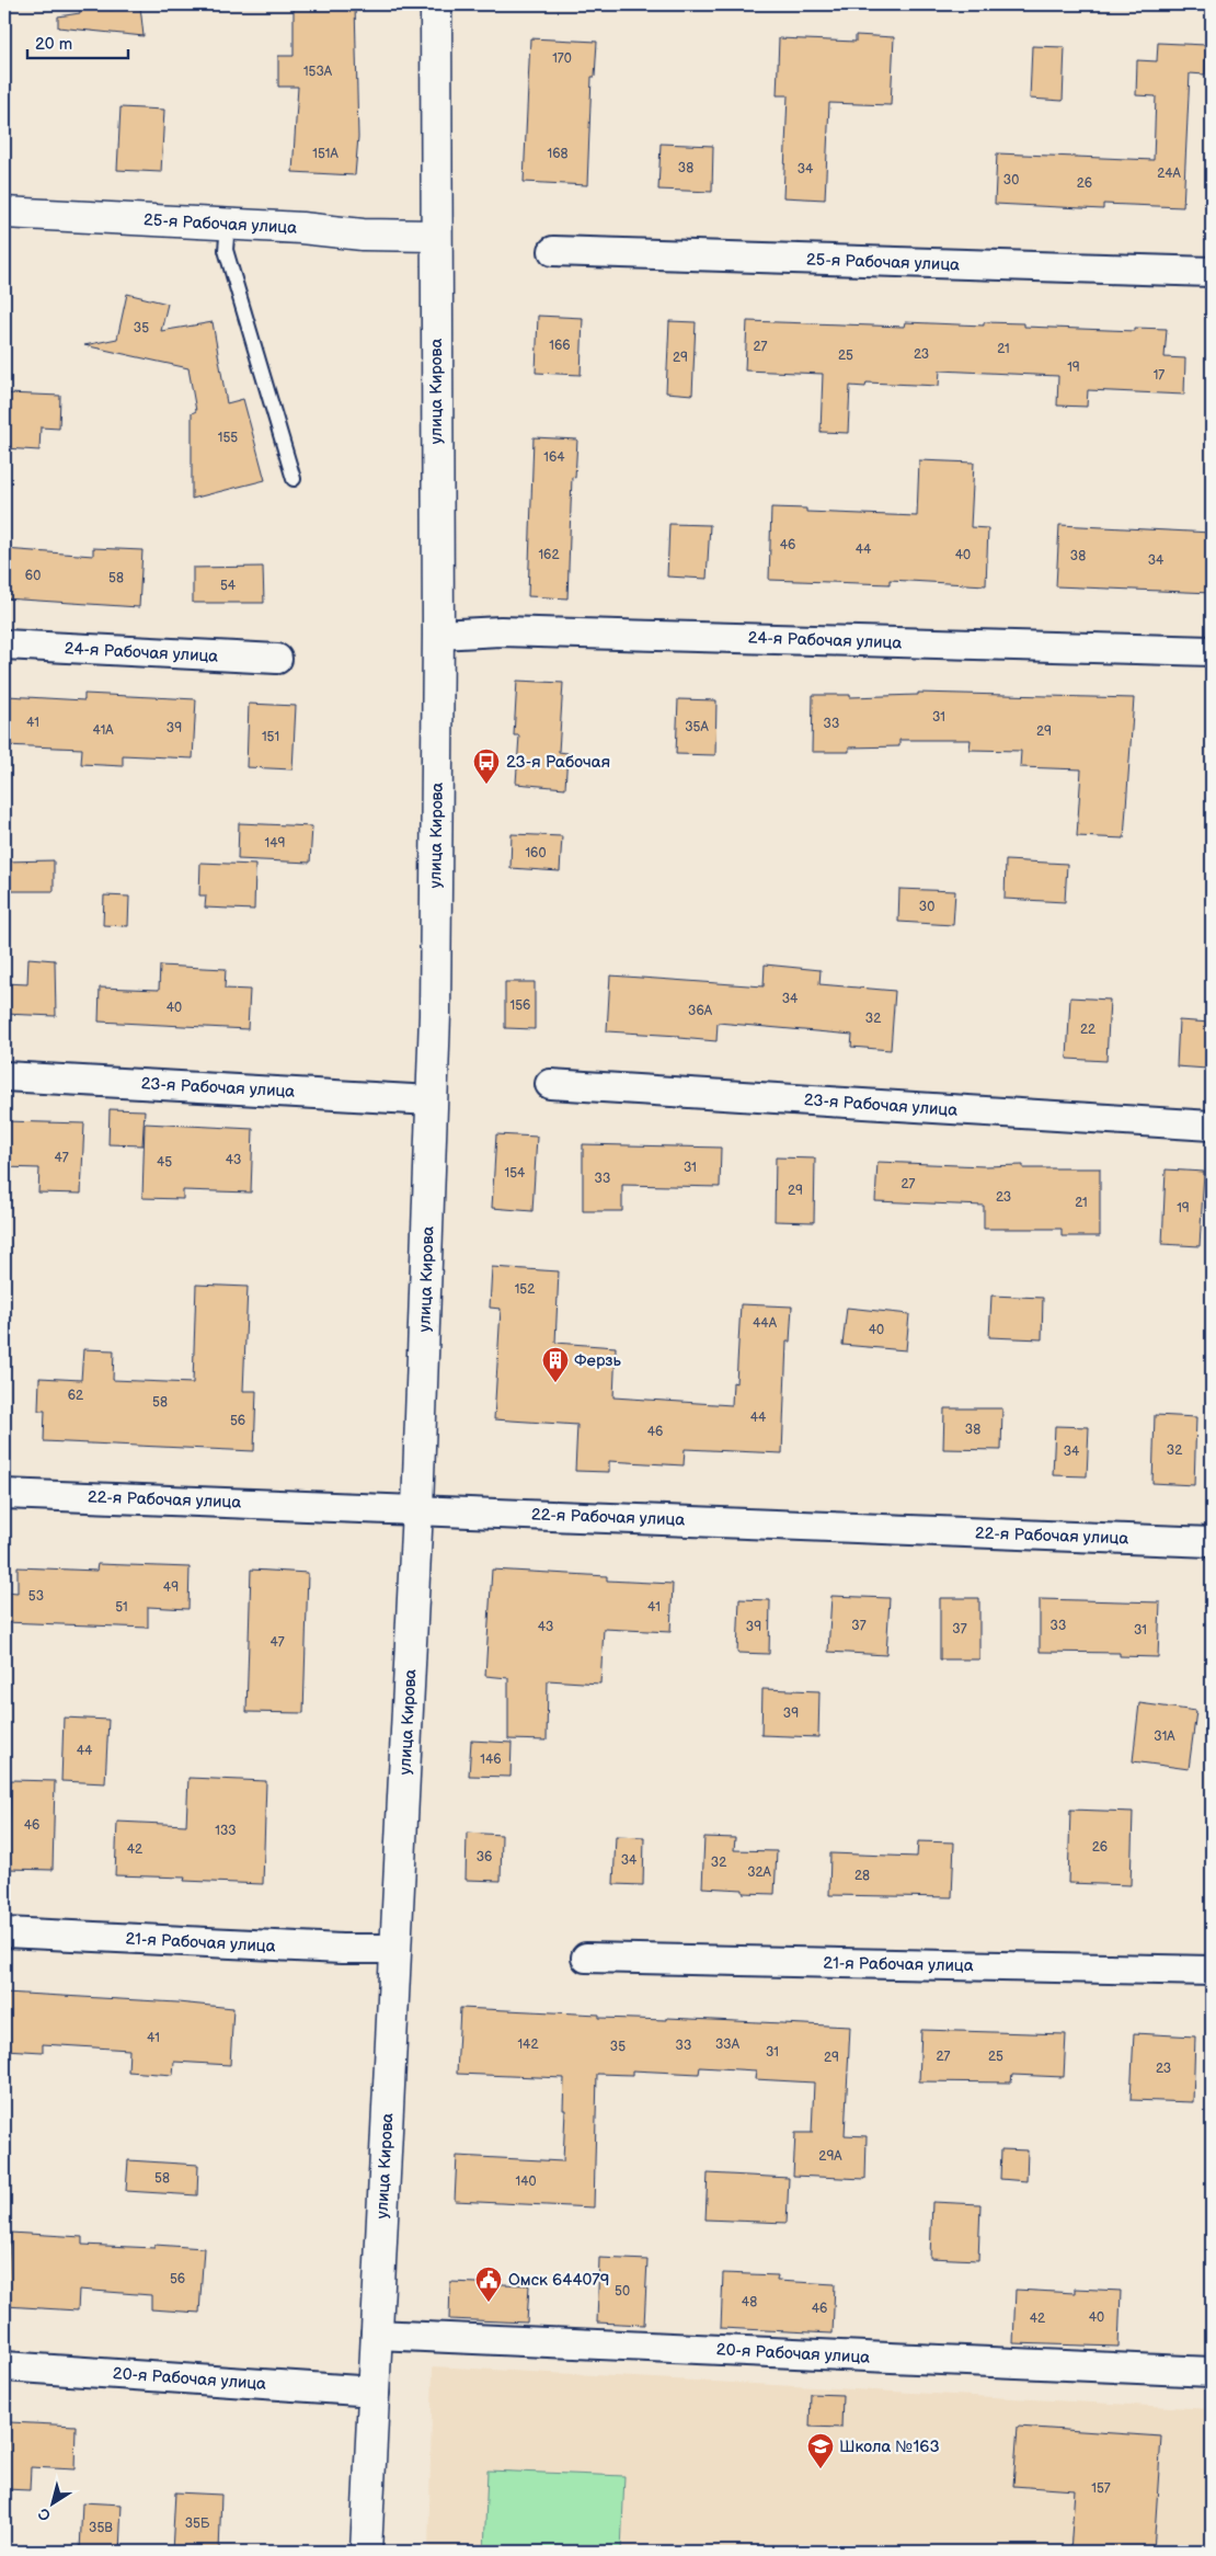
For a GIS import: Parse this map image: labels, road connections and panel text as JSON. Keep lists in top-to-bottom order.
{
  "streets": {
    "main road": ["25-я Рабочая улица", "улица Кирова"],
    "street": [
      "24-я Рабочая улица",
      "23-я Рабочая улица",
      "22-я Рабочая улица",
      "21-я Рабочая улица",
      "20-я Рабочая улица"
    ]
  },
  "crossings": [
    ["25-я Рабочая улица", "улица Кирова"],
    ["улица Кирова", "24-я Рабочая улица"],
    ["улица Кирова", "23-я Рабочая улица"],
    ["улица Кирова", "22-я Рабочая улица"],
    ["улица Кирова", "21-я Рабочая улица"],
    ["улица Кирова", "20-я Рабочая улица"]
  ],
  "places": {
    "bus stop": ["23-я Рабочая"],
    "building": ["Ферзь"],
    "public building": ["Омск 644079"],
    "school or university": ["Школа №163"]
  },
  "house_numbers": [
    "170",
    "153А",
    "151А",
    "168",
    "38",
    "34",
    "24А",
    "30",
    "26",
    "35",
    "166",
    "27",
    "21",
    "23",
    "25",
    "29",
    "19",
    "17",
    "155",
    "164",
    "46",
    "44",
    "162",
    "40",
    "38",
    "34",
    "60",
    "58",
    "54",
    "31",
    "41",
    "33",
    "35А",
    "39",
    "41А",
    "29",
    "151",
    "149",
    "160",
    "30",
    "34",
    "156",
    "40",
    "36А",
    "32",
    "22",
    "47",
    "43",
    "45",
    "31",
    "154",
    "33",
    "27",
    "29",
    "23",
    "21",
    "19",
    "152",
    "44А",
    "40",
    "62",
    "58",
    "44",
    "56",
    "38",
    "46",
    "32",
    "34",
    "49",
    "53",
    "51",
    "41",
    "37",
    "33",
    "43",
    "39",
    "37",
    "31",
    "47",
    "39",
    "31А",
    "44",
    "146",
    "46",
    "133",
    "26",
    "42",
    "36",
    "34",
    "32",
    "32А",
    "28",
    "41",
    "142",
    "33А",
    "33",
    "35",
    "31",
    "27",
    "25",
    "29",
    "23",
    "29А",
    "58",
    "140",
    "56",
    "50",
    "48",
    "46",
    "40",
    "42",
    "157",
    "35Б",
    "35В"
  ],
  "scale_bar": "20 m",
  "north": "bottom left"
}
